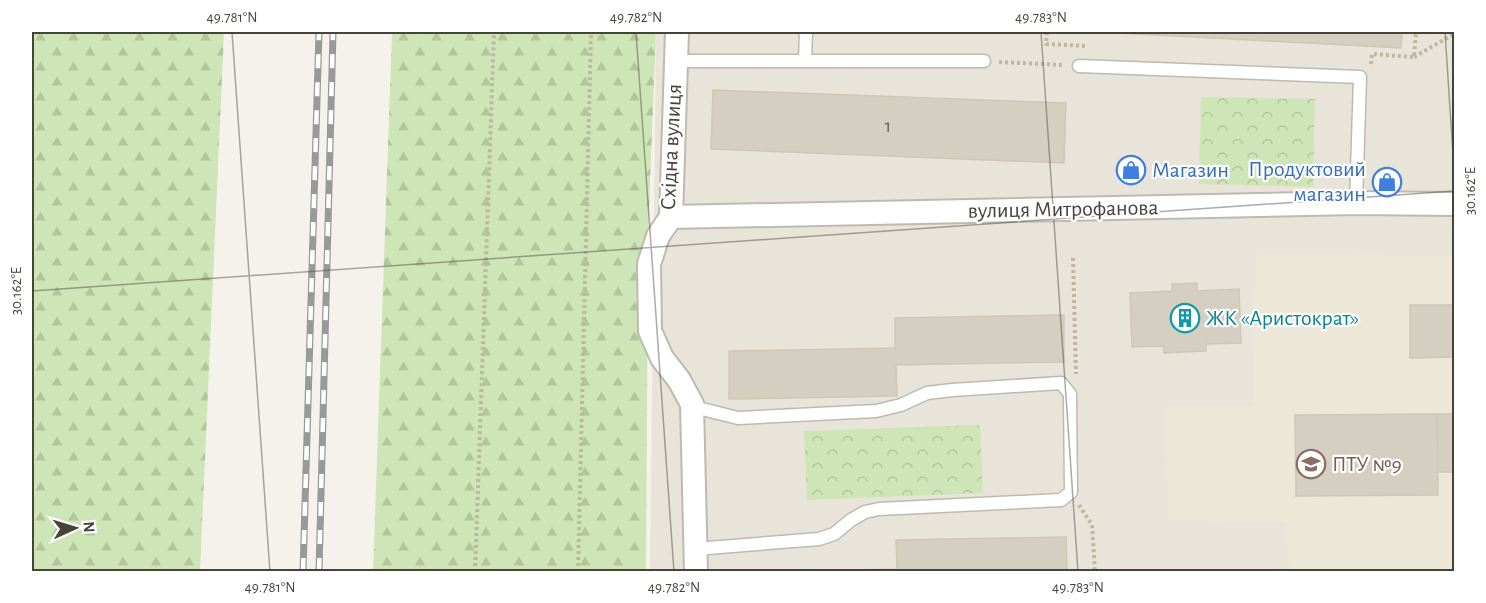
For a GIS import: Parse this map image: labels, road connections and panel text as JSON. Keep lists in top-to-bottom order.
{
  "streets": {
    "street": ["Східна вулиця", "вулиця Митрофанова"]
  },
  "crossings": [
    ["Східна вулиця", "вулиця Митрофанова"]
  ],
  "places": {
    "shop": ["Магазин", "Продуктовий магазин"],
    "building": ["ЖК «Аристократ»"],
    "school or university": ["ПТУ №9"]
  },
  "house_numbers": ["1"],
  "north": "right",
  "coordinates": [
    "49.781°N",
    "49.782°N",
    "49.783°N",
    "30.162°E"
  ]
}
